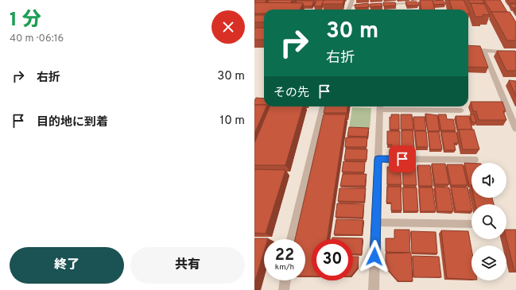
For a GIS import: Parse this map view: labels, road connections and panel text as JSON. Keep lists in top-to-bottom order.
{
  "page": {
    "heading": ["1 分", "40 m · 06:16"],
    "turn": ["30 m", "右折"],
    "list": [
      {
        "name": "右折",
        "value": "30 m"
      },
      {
        "name": "目的地に到着",
        "value": "10 m"
      }
    ],
    "then": "その先",
    "speed": "22 km/h",
    "limit": "30",
    "buttons": ["終了", "共有"]
  }
}
